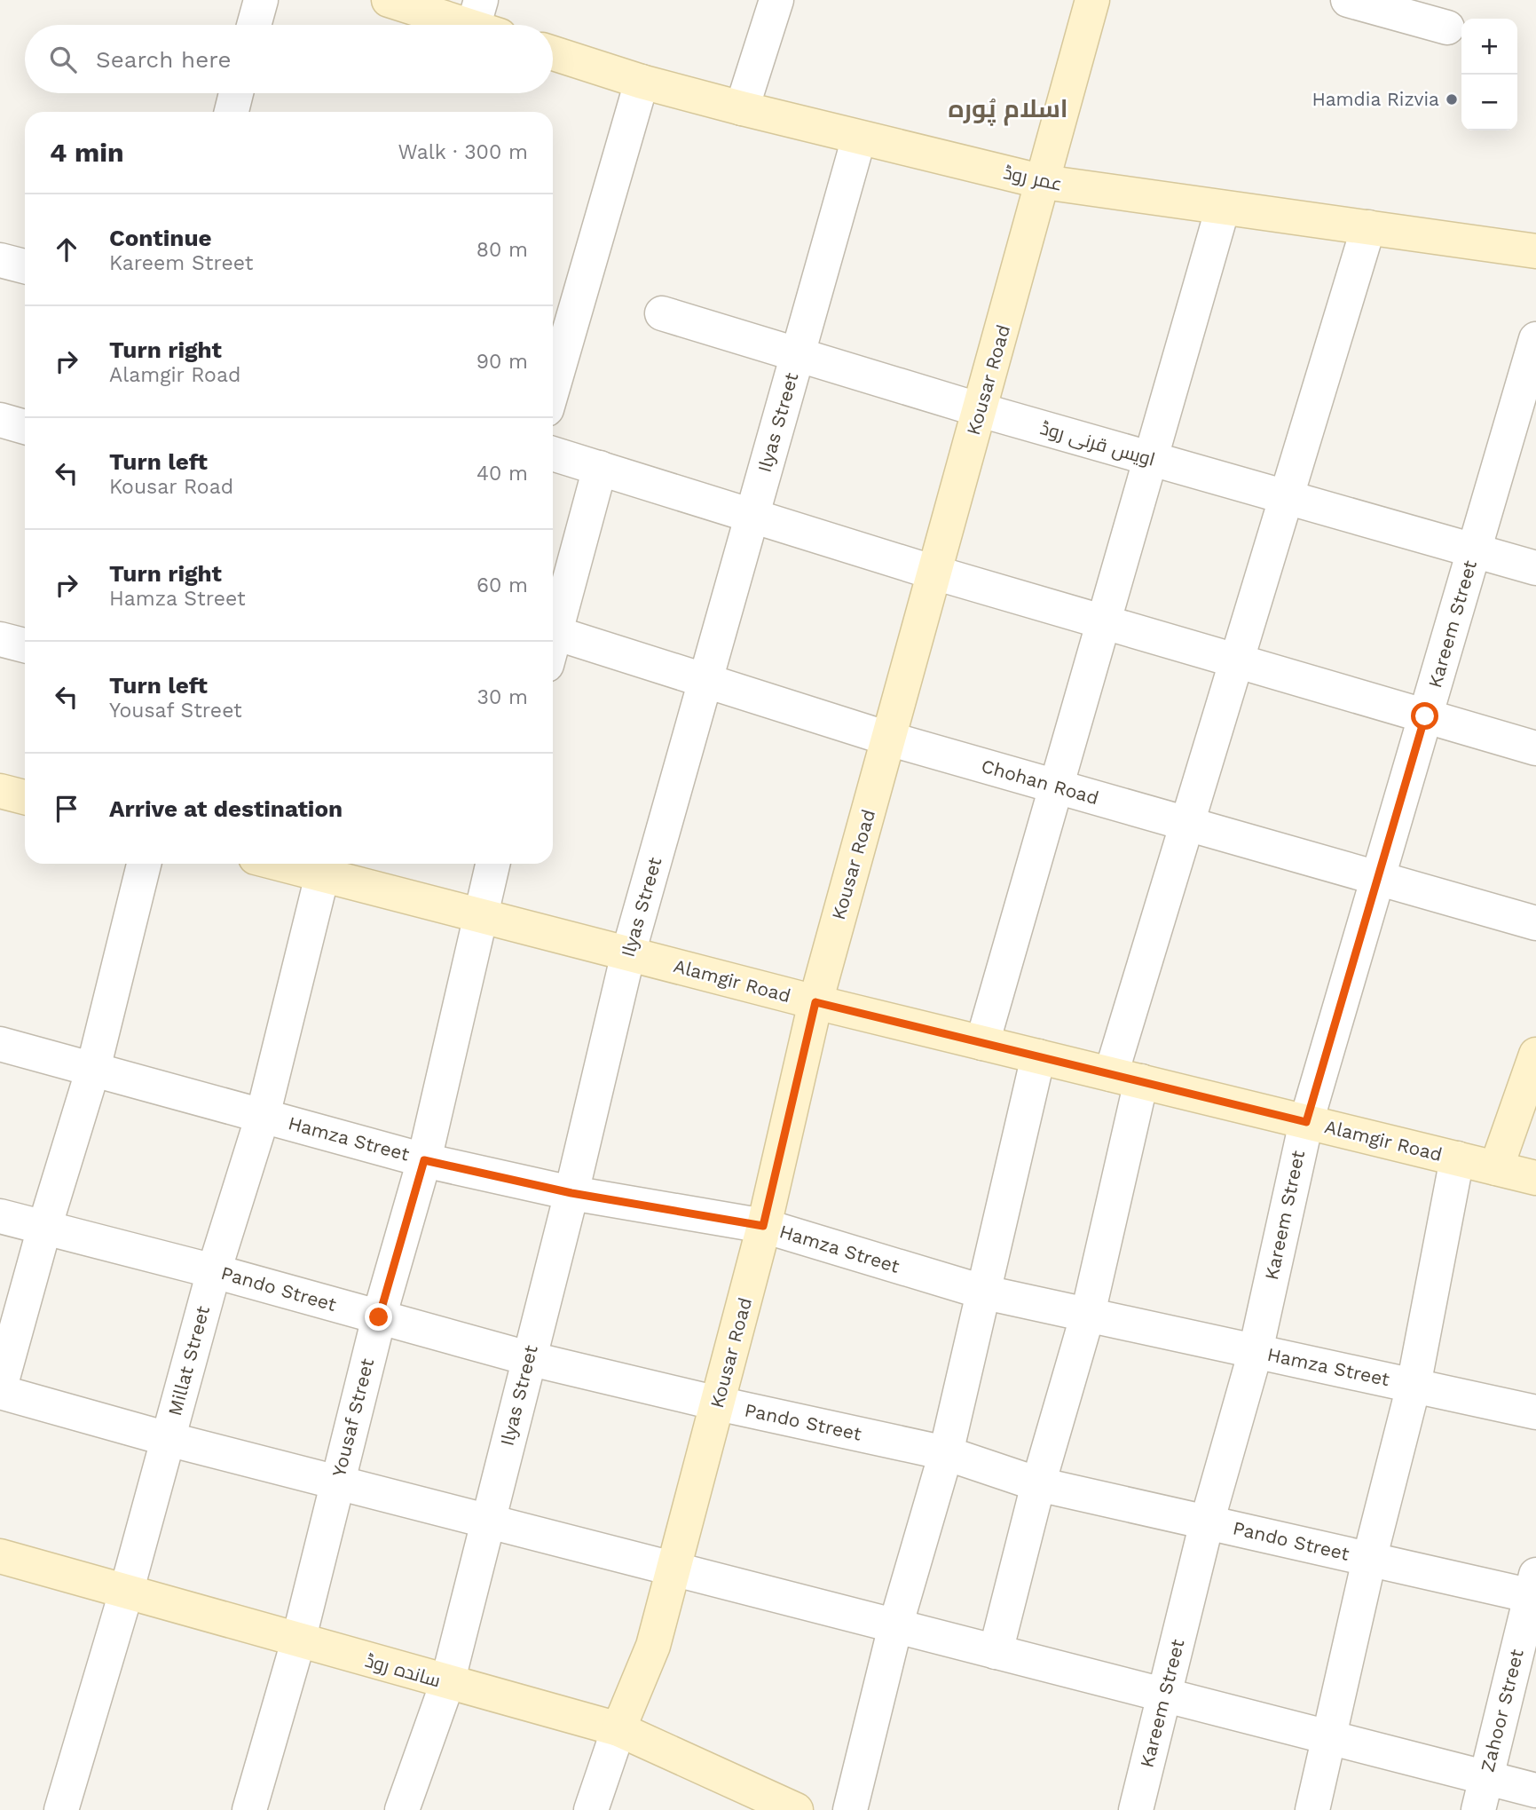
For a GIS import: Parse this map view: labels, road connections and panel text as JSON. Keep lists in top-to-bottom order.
{
  "streets": {
    "street": [
      "عمر روڈ",
      "Kousar Road",
      "Ilyas Street",
      "اویس قرنی روڈ",
      "Kareem Street",
      "Chohan Road",
      "Alamgir Road",
      "Hamza Street",
      "Pando Street",
      "Millat Street",
      "Yousaf Street",
      "ساندہ روڈ",
      "Zahoor Street"
    ]
  },
  "crossings": [
    ["عمر روڈ", "Kousar Road"],
    ["عمر روڈ", "Ilyas Street"],
    ["Kousar Road", "اویس قرنی روڈ"],
    ["Kousar Road", "Chohan Road"],
    ["Kousar Road", "Alamgir Road"],
    ["Kousar Road", "Hamza Street"],
    ["Kousar Road", "Pando Street"],
    ["Kousar Road", "ساندہ روڈ"],
    ["Ilyas Street", "اویس قرنی روڈ"],
    ["Ilyas Street", "Chohan Road"],
    ["Ilyas Street", "Alamgir Road"],
    ["Ilyas Street", "Hamza Street"],
    ["Ilyas Street", "Pando Street"],
    ["Ilyas Street", "ساندہ روڈ"],
    ["اویس قرنی روڈ", "Kareem Street"],
    ["Kareem Street", "Chohan Road"],
    ["Kareem Street", "Alamgir Road"],
    ["Kareem Street", "Hamza Street"],
    ["Kareem Street", "Pando Street"],
    ["Alamgir Road", "Millat Street"],
    ["Alamgir Road", "Yousaf Street"],
    ["Hamza Street", "Millat Street"],
    ["Hamza Street", "Yousaf Street"],
    ["Pando Street", "Millat Street"],
    ["Pando Street", "Yousaf Street"],
    ["Pando Street", "Zahoor Street"],
    ["Millat Street", "ساندہ روڈ"],
    ["Yousaf Street", "ساندہ روڈ"]
  ],
  "districts": ["اسلام پُورہ"],
  "places": ["Hamdia Rizvia"],
  "page": {
    "map_buttons": ["+", "−"],
    "search": "Search here",
    "heading": ["4 min", "Walk · 300 m"],
    "list": [
      ["Continue", "Kareem Street", "80 m"],
      ["Turn right", "Alamgir Road", "90 m"],
      ["Turn left", "Kousar Road", "40 m"],
      ["Turn right", "Hamza Street", "60 m"],
      ["Turn left", "Yousaf Street", "30 m"],
      "Arrive at destination"
    ]
  }
}
